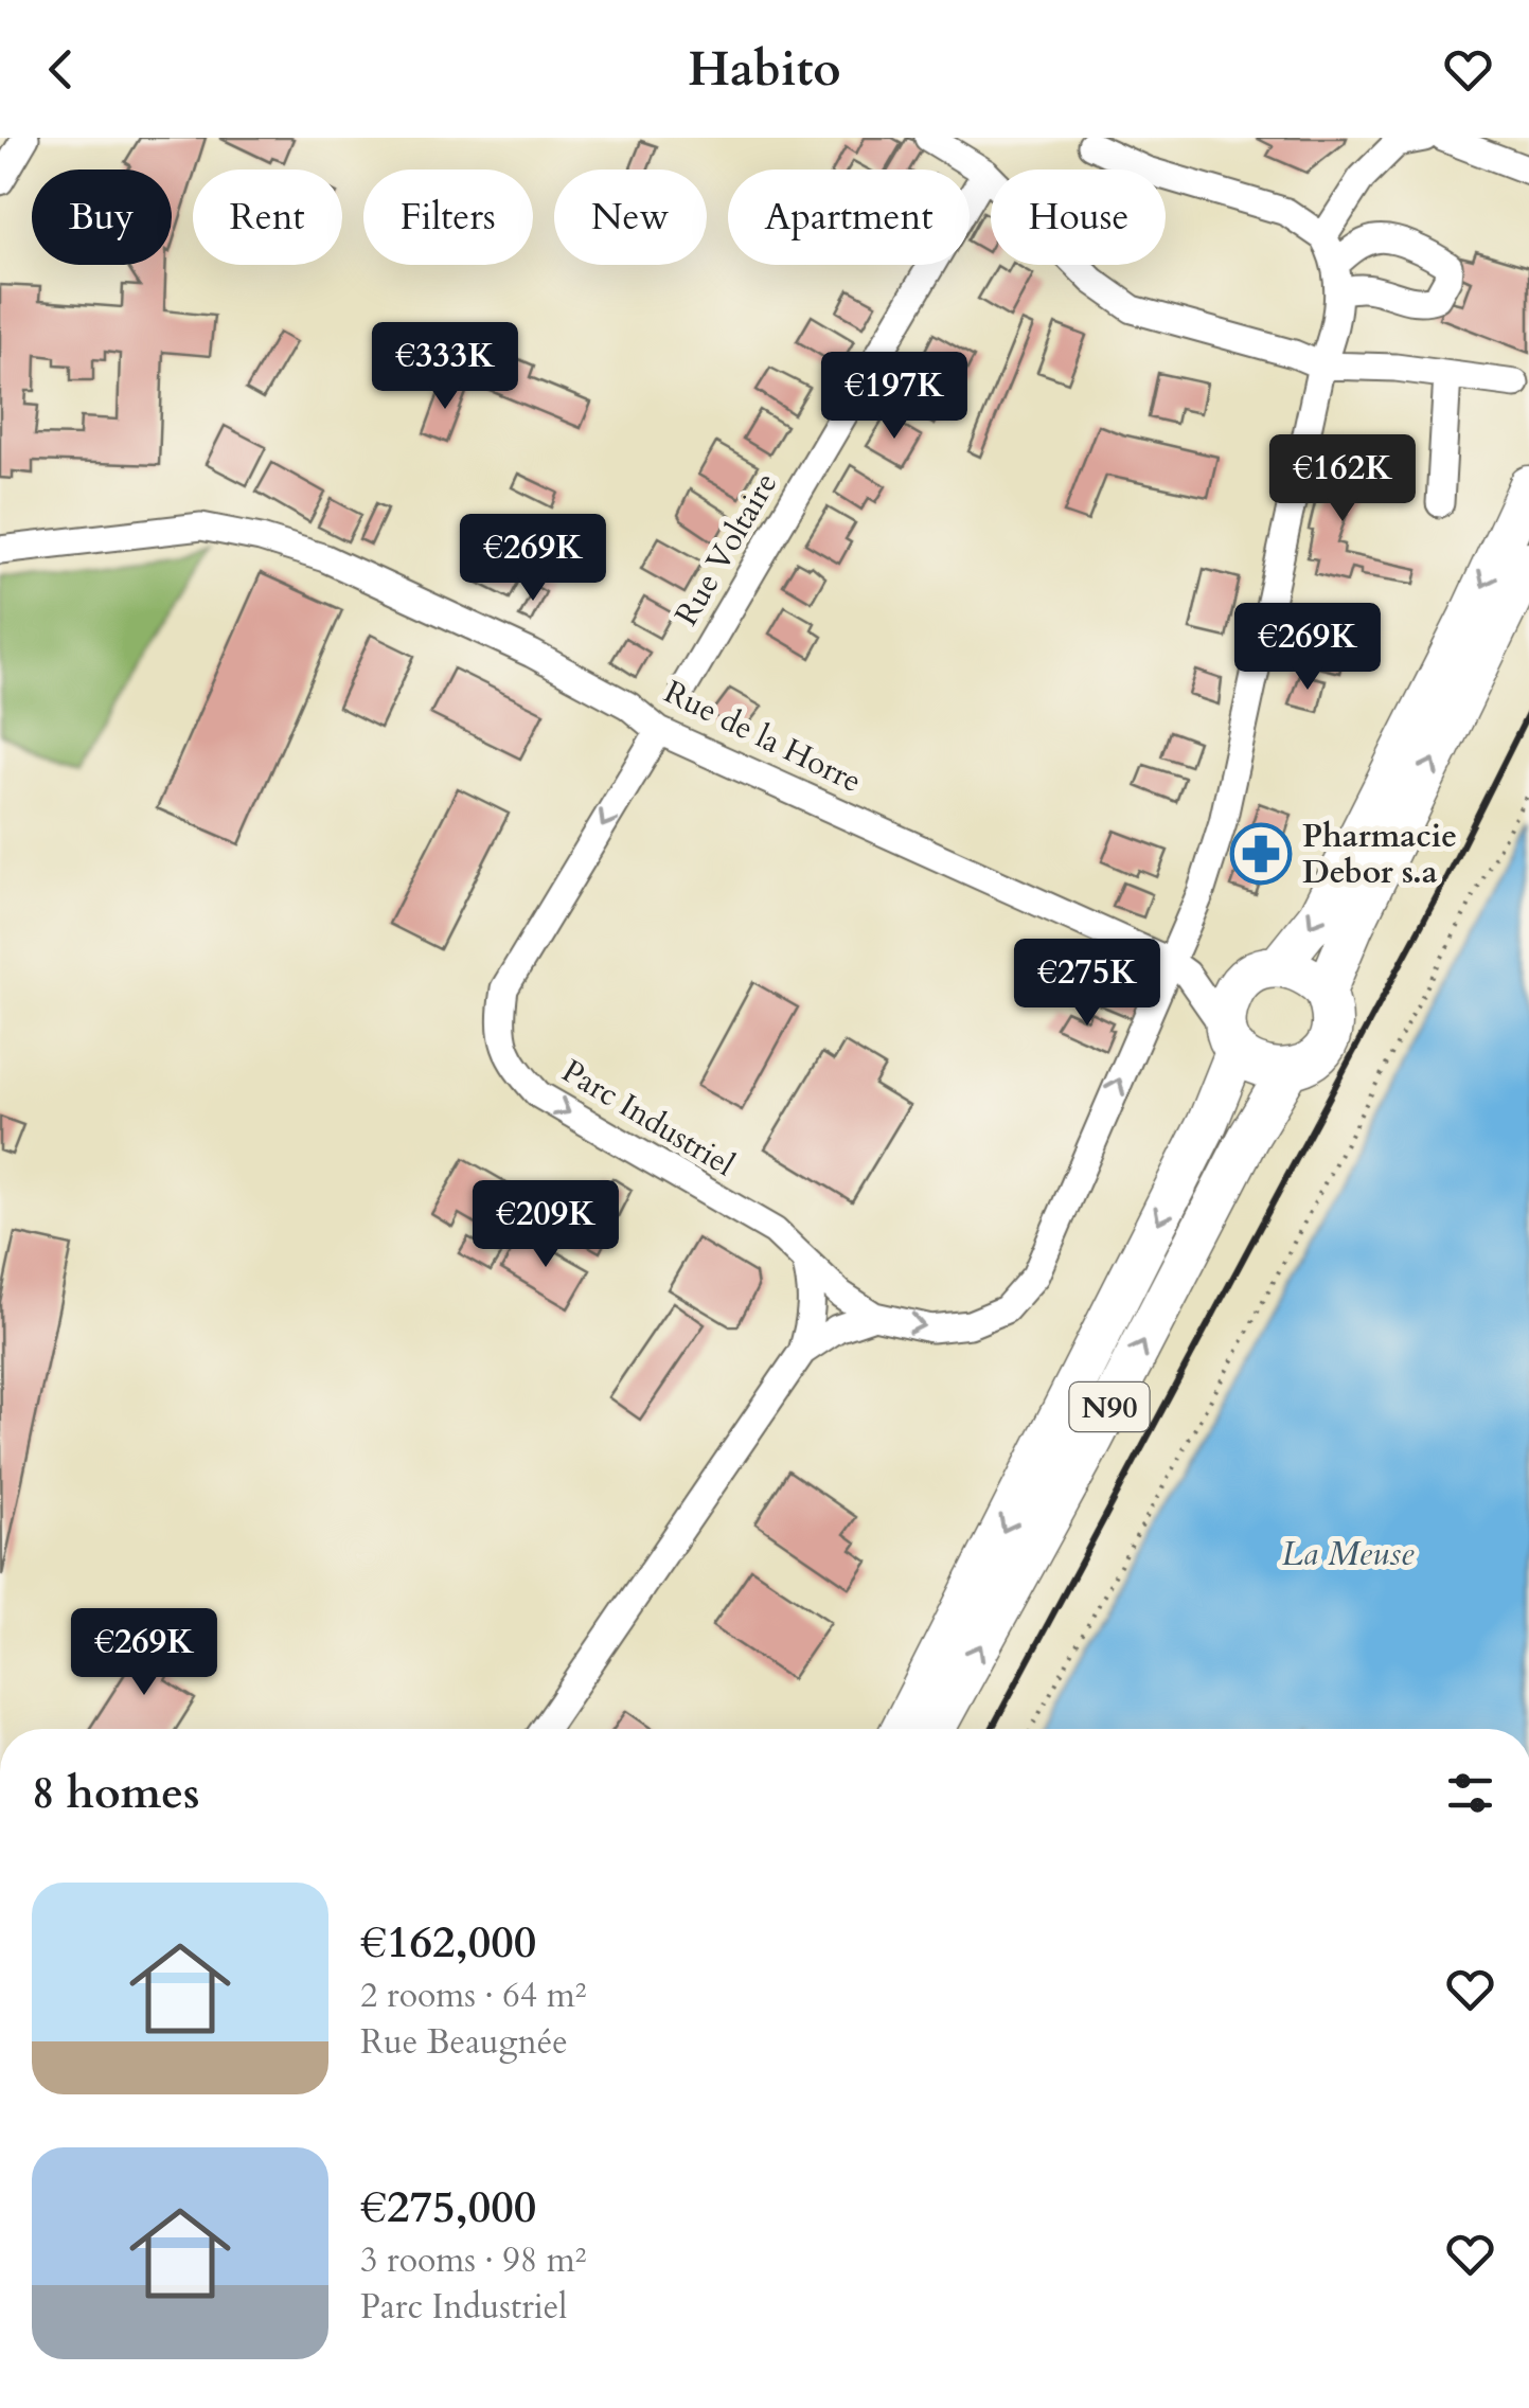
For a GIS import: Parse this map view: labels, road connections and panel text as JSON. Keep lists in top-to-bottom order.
{
  "streets": {
    "highway": ["N90"],
    "street": ["Rue Voltaire", "Rue de la Horre", "Parc Industriel"]
  },
  "crossings": [
    ["Rue de la Horre", "Parc Industriel"]
  ],
  "water": ["La Meuse"],
  "places": {
    "pharmacy": ["Pharmacie Debor s.a"]
  },
  "page": {
    "header": "Habito",
    "chip": [
      "Buy",
      "Rent",
      "Filters",
      "New",
      "Apartment",
      "House"
    ],
    "price": [
      "€333K",
      "€197K",
      "€162K",
      "€269K",
      "€269K",
      "€275K",
      "€209K",
      "€269K"
    ],
    "heading": "8 homes",
    "list": [
      {
        "name": "€162,000",
        "note": "2 rooms · 64 m² · Rue Beaugnée"
      },
      {
        "name": "€275,000",
        "note": "3 rooms · 98 m² · Parc Industriel"
      }
    ]
  }
}
